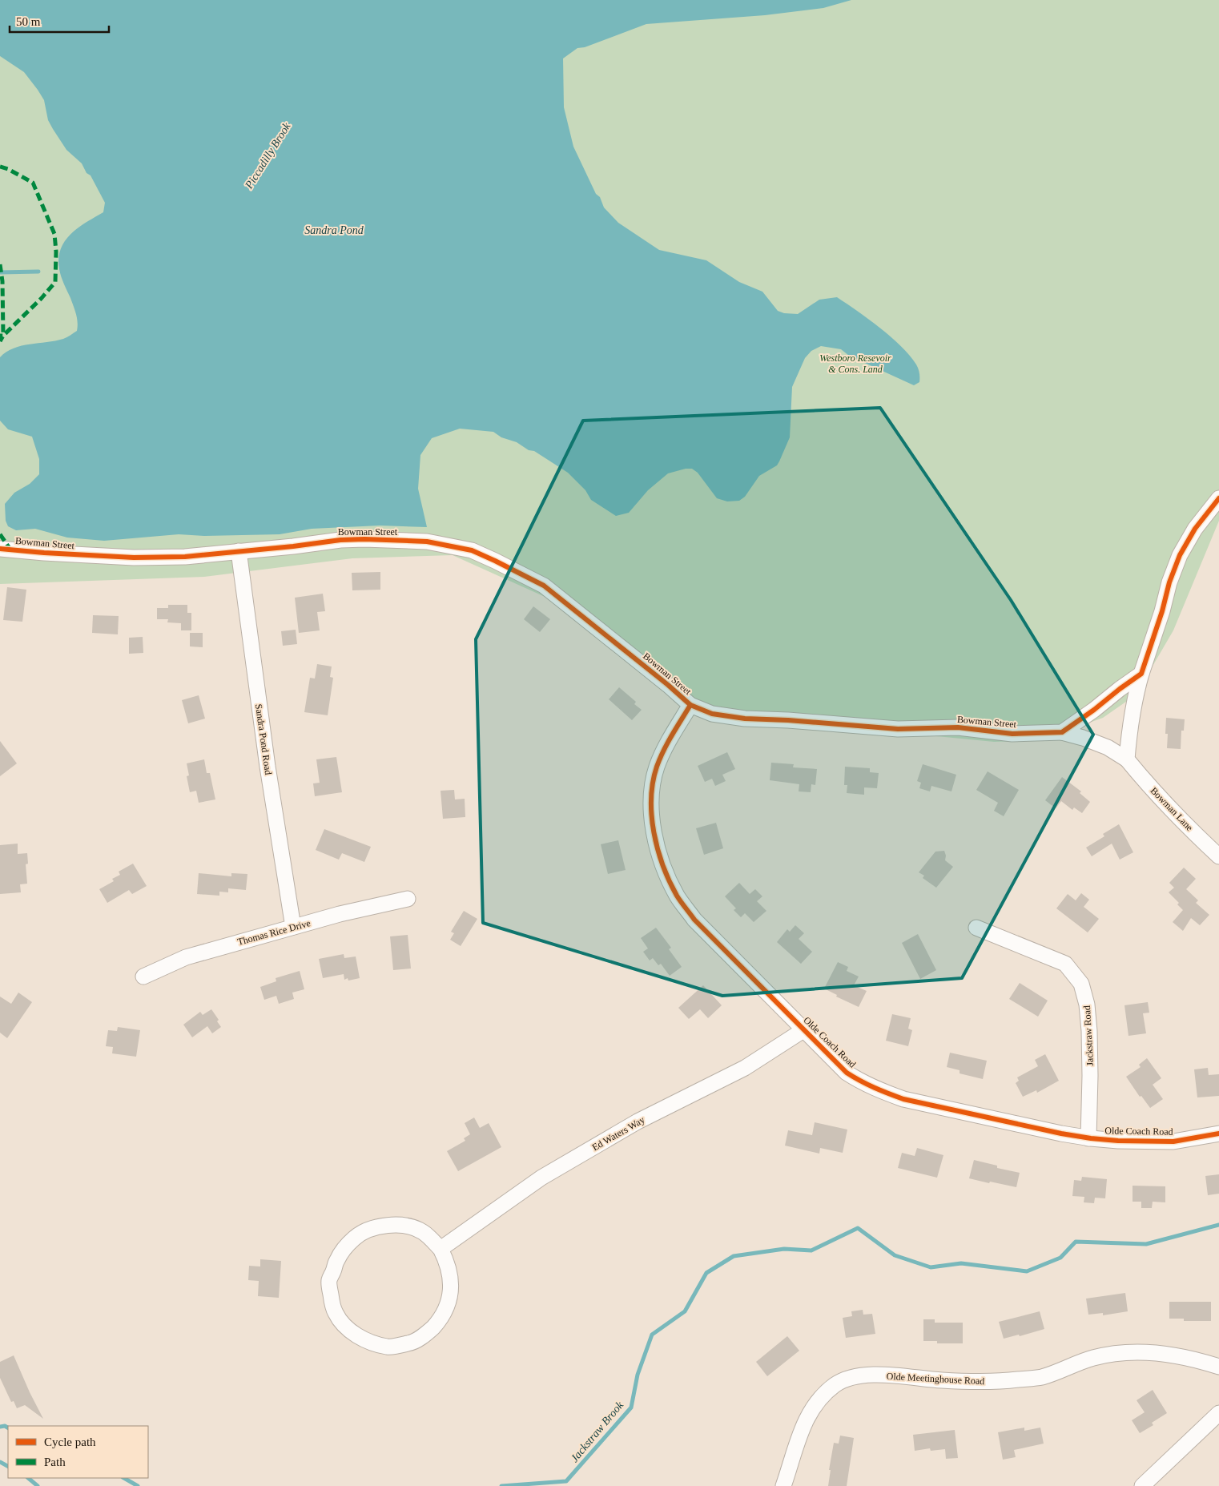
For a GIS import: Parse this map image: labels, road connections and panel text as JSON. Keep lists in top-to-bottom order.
{
  "streets": {
    "street": [
      "Bowman Street",
      "Sandra Pond Road",
      "Bowman Lane",
      "Thomas Rice Drive",
      "Jackstraw Road",
      "Olde Coach Road",
      "Ed Waters Way",
      "Olde Meetinghouse Road"
    ]
  },
  "crossings": [
    ["Bowman Street", "Sandra Pond Road"],
    ["Bowman Street", "Bowman Lane"],
    ["Bowman Street", "Olde Coach Road"],
    ["Sandra Pond Road", "Thomas Rice Drive"],
    ["Jackstraw Road", "Olde Coach Road"],
    ["Olde Coach Road", "Ed Waters Way"]
  ],
  "water": ["Piccadilly Brook", "Sandra Pond", "Jackstraw Brook"],
  "parks": ["Westboro Resevoir & Cons. Land"],
  "legend": ["Cycle path", "Path"],
  "scale_bar": "50 m"
}
